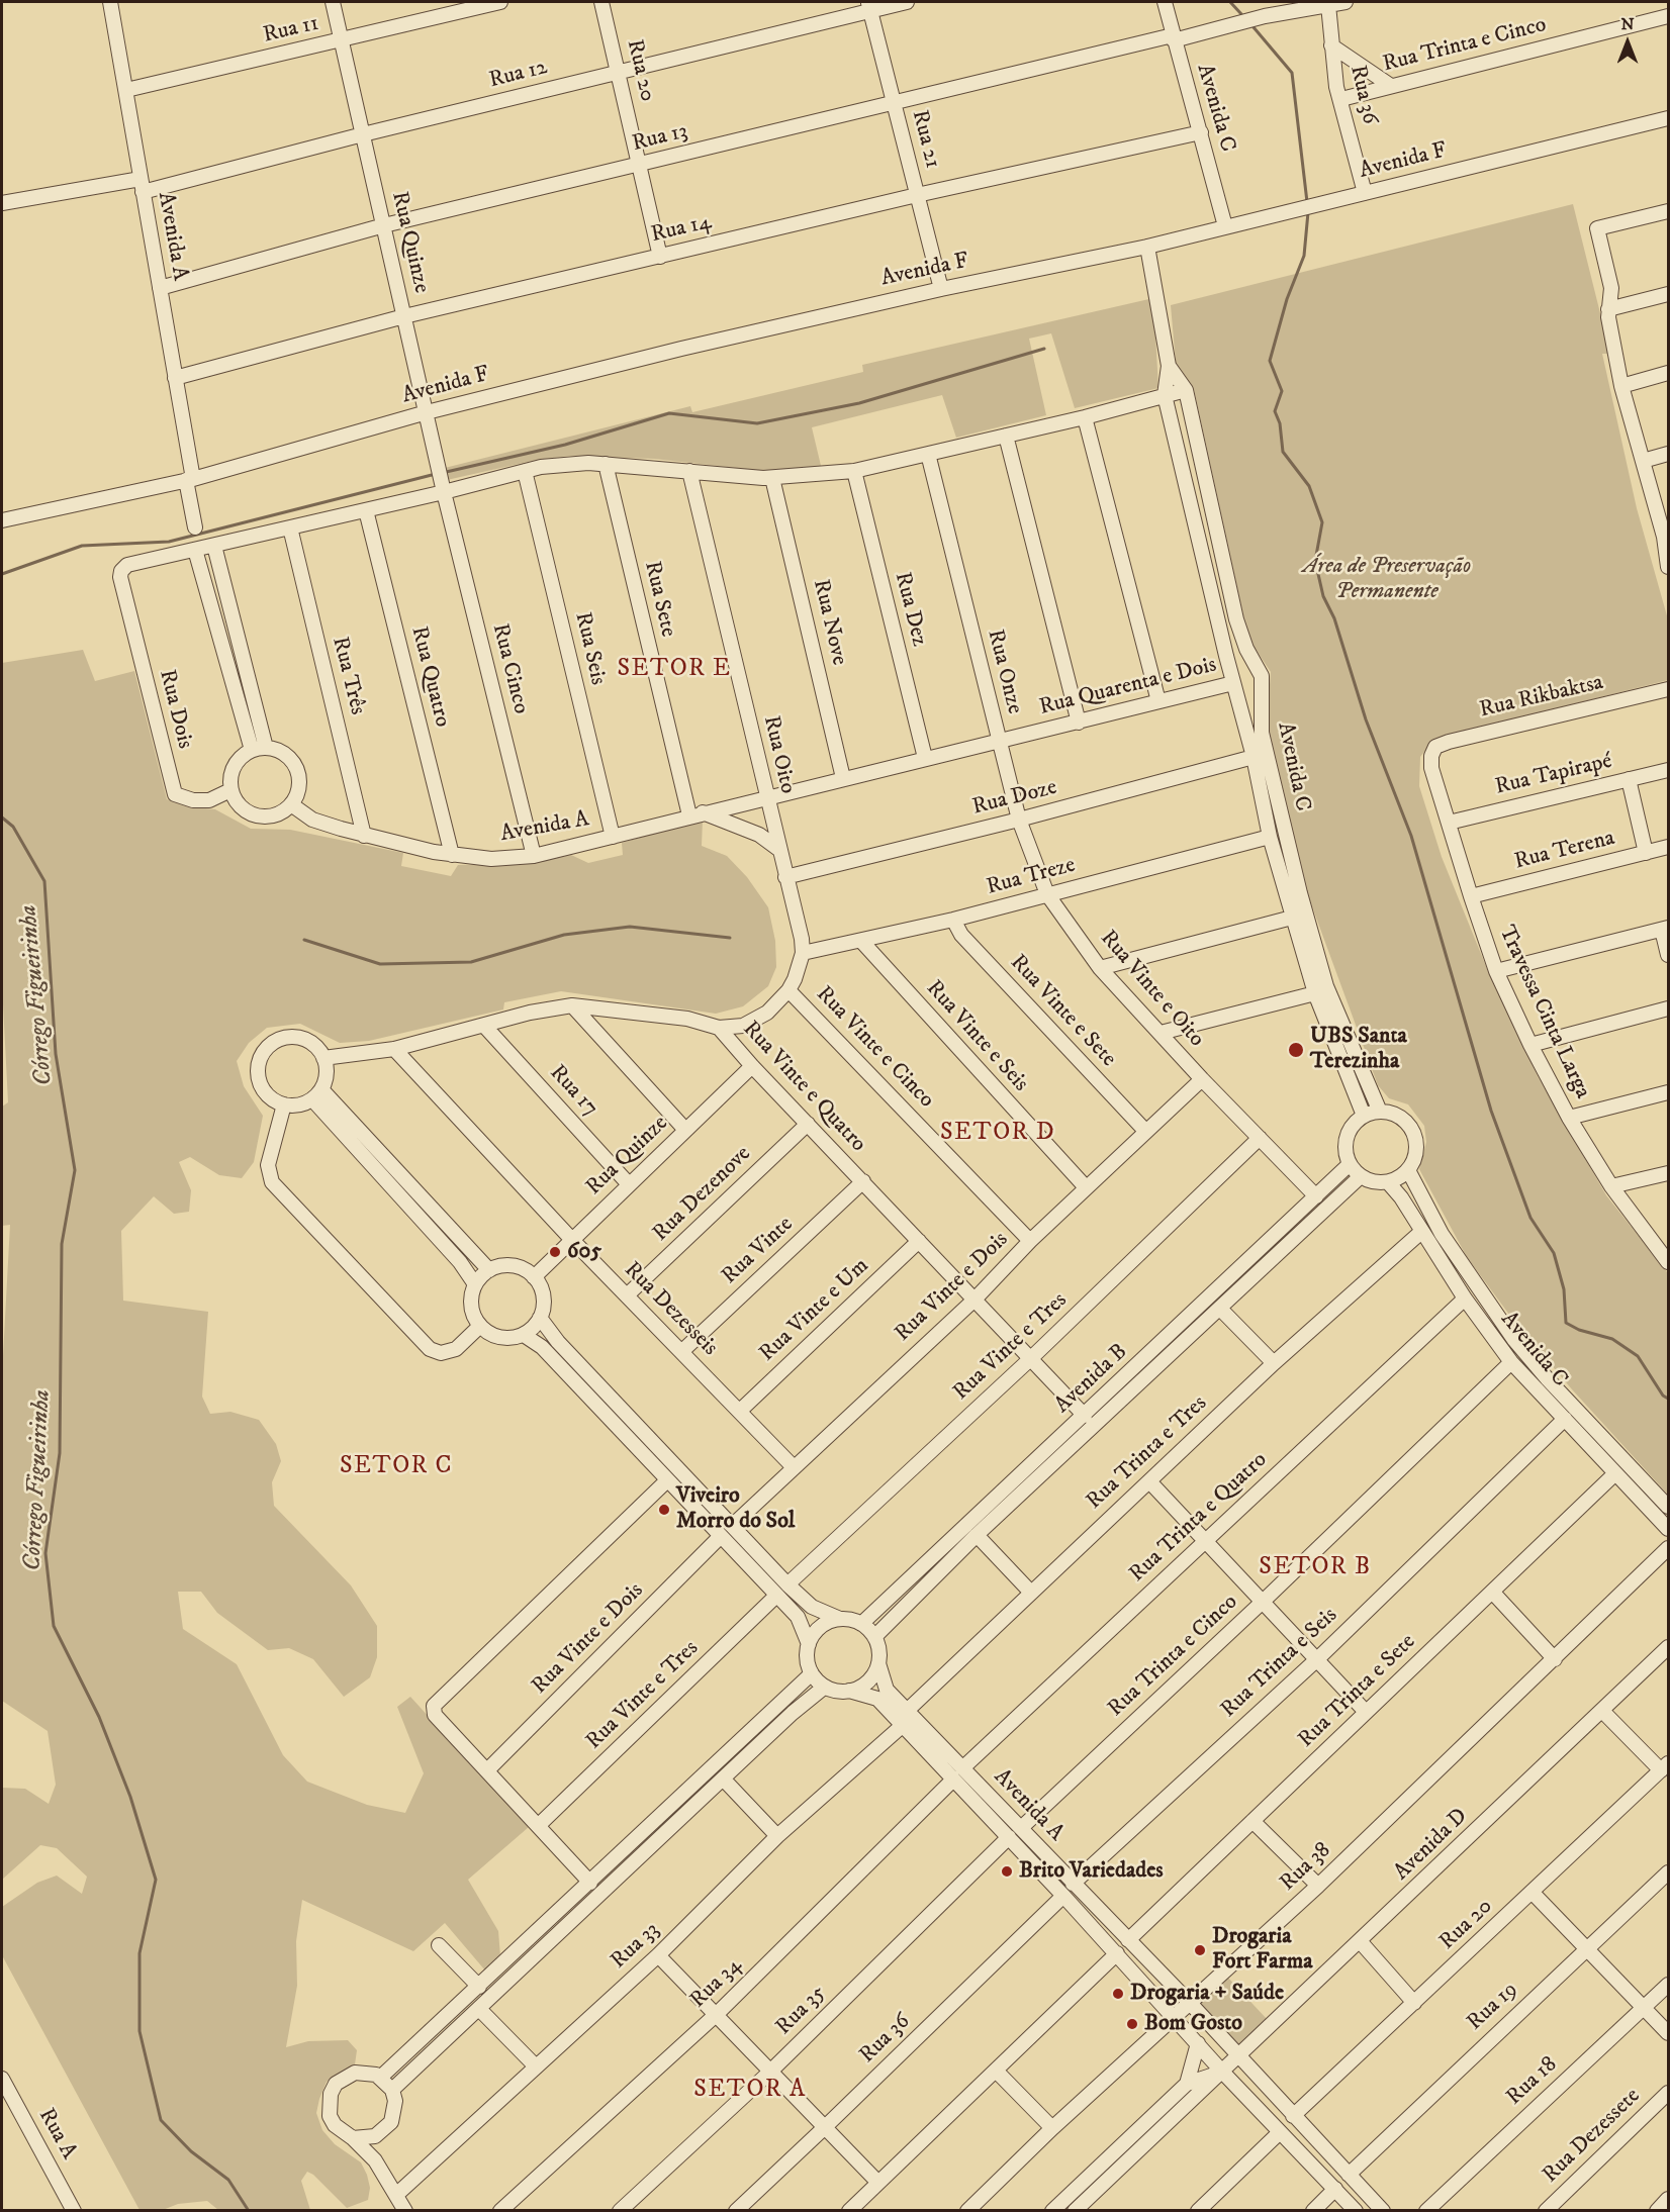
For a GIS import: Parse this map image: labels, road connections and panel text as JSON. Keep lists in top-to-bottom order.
{
  "streets": {
    "street": [
      "Rua 11",
      "Rua Trinta e Cinco",
      "Rua 20",
      "Rua 12",
      "Rua 36",
      "Avenida C",
      "Rua 13",
      "Rua 21",
      "Avenida F",
      "Rua 14",
      "Avenida A",
      "Rua Quinze",
      "Rua Sete",
      "Rua Dez",
      "Rua Nove",
      "Rua Seis",
      "Rua Cinco",
      "Rua Onze",
      "Rua Três",
      "Rua Quatro",
      "Rua Quarenta e Dois",
      "Rua Rikbaktsa",
      "Rua Dois",
      "Rua Oito",
      "Rua Tapirapé",
      "Rua Doze",
      "Rua Terena",
      "Rua Treze",
      "Rua Vinte e Oito",
      "Rua Vinte e Sete",
      "Travessa Cinta Larga",
      "Rua Vinte e Seis",
      "Rua Vinte e Cinco",
      "Rua Vinte e Quatro",
      "Rua 17",
      "Rua Dezenove",
      "Rua Vinte",
      "Rua Vinte e Dois",
      "Rua Dezesseis",
      "Rua Vinte e Um",
      "Rua Vinte e Tres",
      "Avenida B",
      "Rua Trinta e Tres",
      "Rua Trinta e Quatro",
      "Rua Trinta e Seis",
      "Rua Trinta e Sete",
      "Avenida D",
      "Rua 38",
      "Rua 33",
      "Rua 34",
      "Rua 19",
      "Rua 35",
      "Rua 18",
      "Rua A",
      "Rua Dezessete"
    ]
  },
  "crossings": [
    ["Rua 11", "Avenida A"],
    ["Rua 11", "Rua Quinze"],
    ["Rua Trinta e Cinco", "Rua 36"],
    ["Rua Trinta e Cinco", "Avenida C"],
    ["Rua Trinta e Cinco", "Avenida A"],
    ["Rua 20", "Rua 12"],
    ["Rua 20", "Rua 13"],
    ["Rua 20", "Rua 14"],
    ["Rua 20", "Avenida A"],
    ["Rua 12", "Rua 21"],
    ["Rua 12", "Avenida A"],
    ["Rua 12", "Rua Quinze"],
    ["Rua 36", "Rua 13"],
    ["Rua 36", "Avenida F"],
    ["Rua 36", "Avenida A"],
    ["Avenida C", "Rua 13"],
    ["Avenida C", "Avenida F"],
    ["Avenida C", "Rua 14"],
    ["Avenida C", "Rua Quarenta e Dois"],
    ["Avenida C", "Rua Doze"],
    ["Avenida C", "Rua Treze"],
    ["Avenida C", "Avenida B"],
    ["Avenida C", "Rua Trinta e Tres"],
    ["Avenida C", "Rua Trinta e Quatro"],
    ["Avenida C", "Rua Trinta e Seis"],
    ["Avenida C", "Rua Trinta e Sete"],
    ["Rua 13", "Rua 21"],
    ["Rua 13", "Avenida A"],
    ["Rua 13", "Rua Quinze"],
    ["Rua 21", "Avenida F"],
    ["Rua 21", "Rua 14"],
    ["Avenida F", "Avenida A"],
    ["Avenida F", "Rua Quinze"],
    ["Rua 14", "Avenida A"],
    ["Rua 14", "Rua Quinze"],
    ["Avenida A", "Rua Sete"],
    ["Avenida A", "Rua Seis"],
    ["Avenida A", "Rua Cinco"],
    ["Avenida A", "Rua Onze"],
    ["Avenida A", "Rua Três"],
    ["Avenida A", "Rua Quatro"],
    ["Avenida A", "Rua Dois"],
    ["Avenida A", "Rua Oito"],
    ["Avenida A", "Avenida B"],
    ["Avenida A", "Rua Trinta e Tres"],
    ["Avenida A", "Rua Trinta e Quatro"],
    ["Avenida A", "Rua Trinta e Seis"],
    ["Avenida A", "Rua Trinta e Sete"],
    ["Avenida A", "Avenida D"],
    ["Avenida A", "Rua 38"],
    ["Avenida A", "Rua 33"],
    ["Avenida A", "Rua 34"],
    ["Avenida A", "Rua 19"],
    ["Avenida A", "Rua 35"],
    ["Rua Quinze", "Rua Cinco"],
    ["Rua Quinze", "Rua Vinte e Quatro"],
    ["Rua Quinze", "Rua 17"],
    ["Rua Quinze", "Rua Dezesseis"],
    ["Rua Dez", "Rua Onze"],
    ["Rua Nove", "Rua Onze"],
    ["Rua Onze", "Rua Quarenta e Dois"],
    ["Rua Onze", "Rua Oito"],
    ["Rua Onze", "Rua Vinte e Oito"],
    ["Rua Quarenta e Dois", "Rua Vinte e Oito"],
    ["Rua Rikbaktsa", "Travessa Cinta Larga"],
    ["Rua Oito", "Rua Doze"],
    ["Rua Oito", "Rua Treze"],
    ["Rua Tapirapé", "Travessa Cinta Larga"],
    ["Rua Doze", "Rua Vinte e Oito"],
    ["Rua Terena", "Travessa Cinta Larga"],
    ["Rua Treze", "Rua Vinte e Oito"],
    ["Rua Treze", "Rua Vinte e Sete"],
    ["Rua Treze", "Rua Vinte e Seis"],
    ["Rua Vinte e Oito", "Rua Vinte e Dois"],
    ["Rua Vinte e Oito", "Rua Vinte e Tres"],
    ["Rua Vinte e Oito", "Avenida B"],
    ["Rua Vinte e Sete", "Rua Vinte e Dois"],
    ["Rua Vinte e Seis", "Rua Vinte e Dois"],
    ["Rua Vinte e Cinco", "Rua Vinte e Dois"],
    ["Rua Vinte e Quatro", "Rua 17"],
    ["Rua Vinte e Quatro", "Rua Dezenove"],
    ["Rua Vinte e Quatro", "Rua Vinte"],
    ["Rua Vinte e Quatro", "Rua Vinte e Dois"],
    ["Rua Vinte e Quatro", "Rua Dezesseis"],
    ["Rua Vinte e Quatro", "Rua Vinte e Um"],
    ["Rua Vinte e Quatro", "Rua Vinte e Tres"],
    ["Rua Vinte e Quatro", "Avenida B"],
    ["Rua Dezenove", "Rua Dezesseis"],
    ["Rua Vinte", "Rua Dezesseis"],
    ["Rua Vinte e Dois", "Rua Dezesseis"],
    ["Rua Dezesseis", "Rua Vinte e Um"],
    ["Rua Trinta e Quatro", "Rua 34"]
  ],
  "districts": [
    "SETOR E",
    "SETOR D",
    "SETOR C",
    "SETOR B",
    "SETOR A"
  ],
  "water": ["Córrego Figueirinha"],
  "parks": ["Área de Preservação Permanente"],
  "places": [
    "UBS Santa Terezinha",
    "605",
    "Viveiro Morro do Sol",
    "Brito Variedades",
    "Drogaria Fort Farma",
    "Drogaria + Saúde",
    "Bom Gosto"
  ],
  "north": "top"
}
